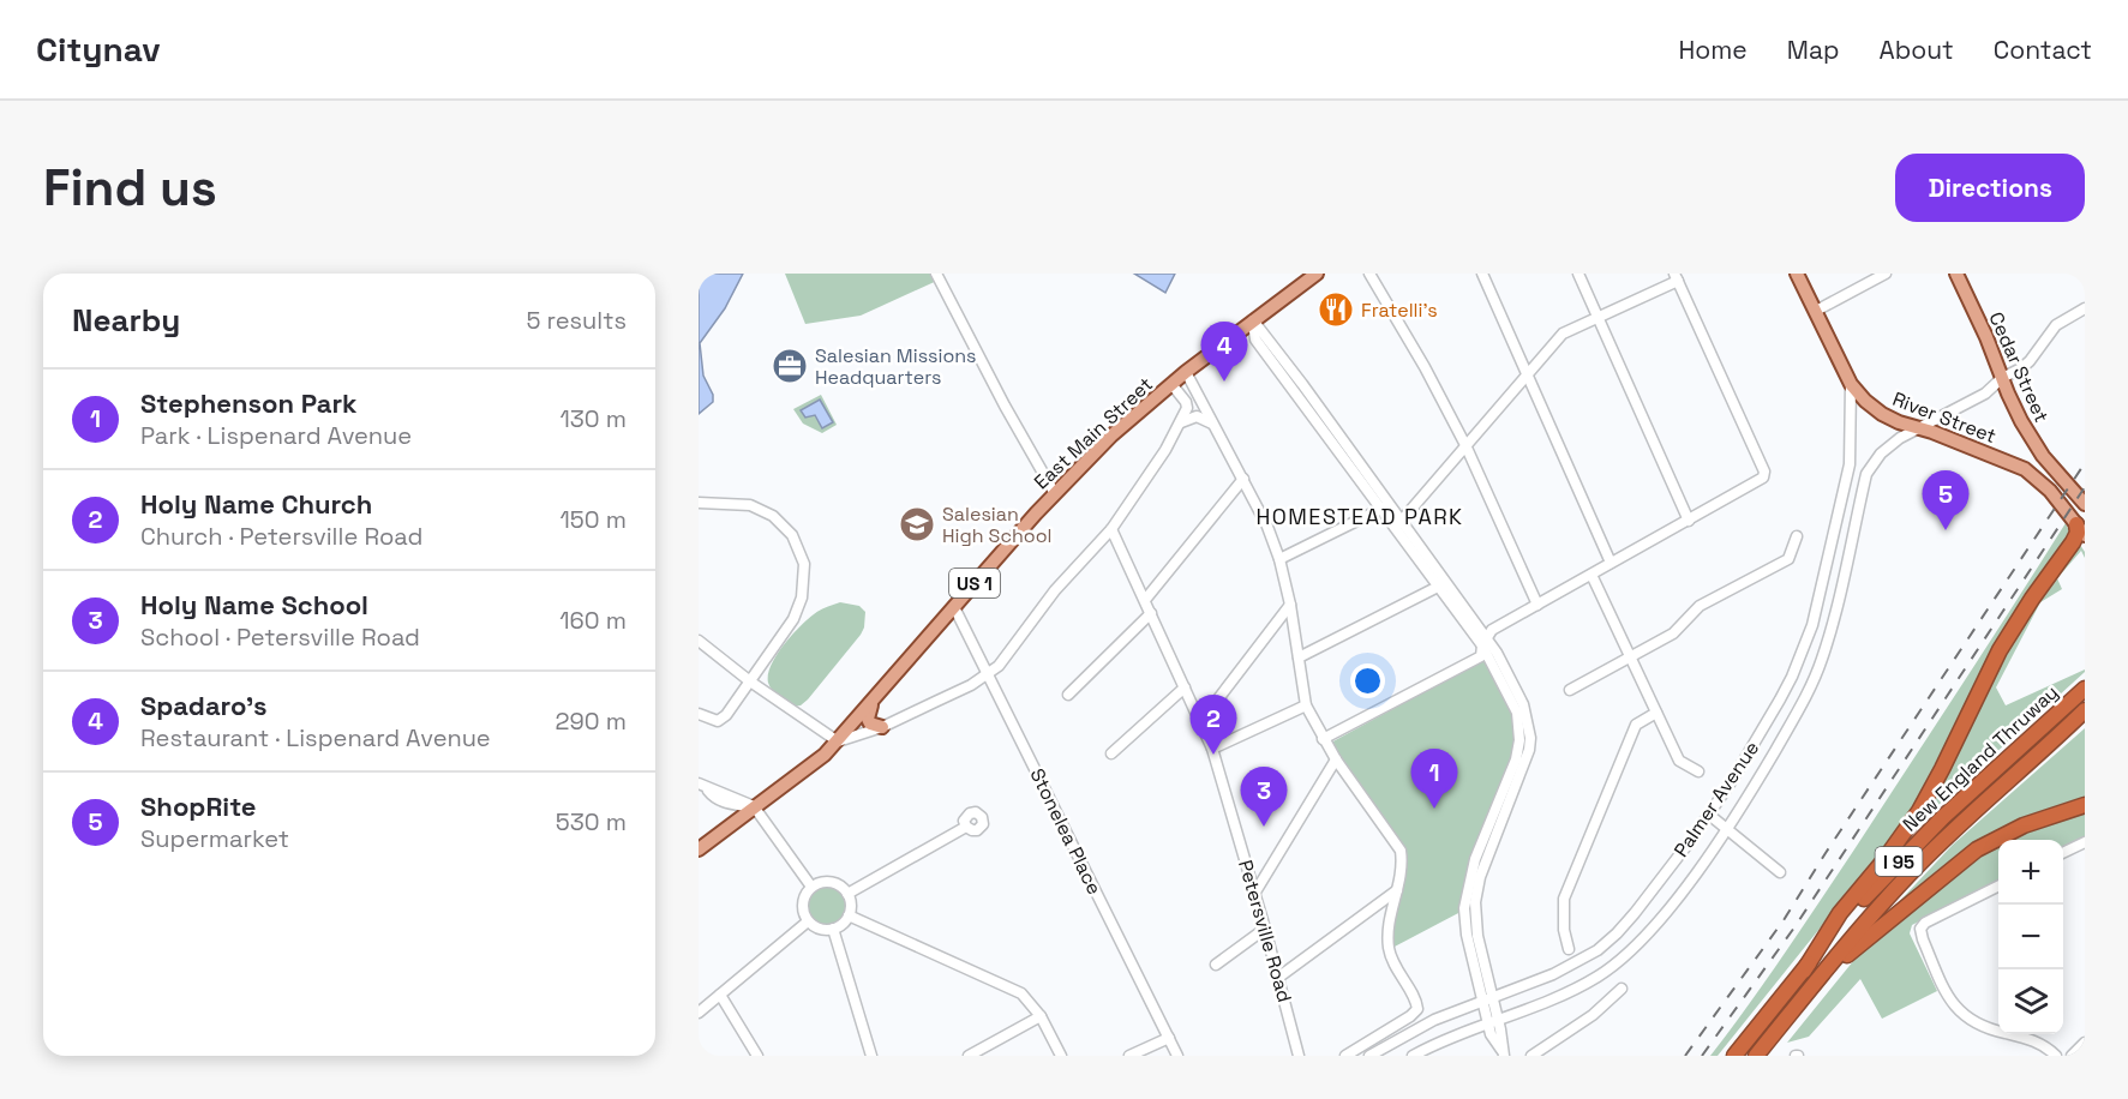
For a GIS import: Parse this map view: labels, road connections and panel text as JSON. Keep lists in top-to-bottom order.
{
  "streets": {
    "highway": ["New England Thruway", "I 95"],
    "main road": [
      "Cedar Street",
      "River Street",
      "East Main Street",
      "US 1"
    ],
    "street": ["Palmer Avenue", "Stonelea Place", "Petersville Road"]
  },
  "crossings": [
    ["Cedar Street", "Palmer Avenue"],
    ["River Street", "Palmer Avenue"],
    ["East Main Street", "Stonelea Place"]
  ],
  "districts": ["HOMESTEAD PARK"],
  "places": {
    "restaurant": ["Fratelli's"],
    "office": ["Salesian Missions Headquarters"],
    "school or university": ["Salesian High School"]
  },
  "page": {
    "header": "Citynav",
    "nav": [
      "Home",
      "Map",
      "About",
      "Contact"
    ],
    "buttons": "Directions",
    "title": "Find us",
    "heading": ["Nearby", "5 results"],
    "pins": [
      "4",
      "5",
      "2",
      "1",
      "3"
    ],
    "list": [
      {
        "mark": "1",
        "name": "Stephenson Park",
        "note": "Park · Lispenard Avenue",
        "value": "130 m"
      },
      {
        "mark": "2",
        "name": "Holy Name Church",
        "note": "Church · Petersville Road",
        "value": "150 m"
      },
      {
        "mark": "3",
        "name": "Holy Name School",
        "note": "School · Petersville Road",
        "value": "160 m"
      },
      {
        "mark": "4",
        "name": "Spadaro's",
        "note": "Restaurant · Lispenard Avenue",
        "value": "290 m"
      },
      {
        "mark": "5",
        "name": "ShopRite",
        "note": "Supermarket",
        "value": "530 m"
      }
    ],
    "map_buttons": ["+", "−"]
  }
}
